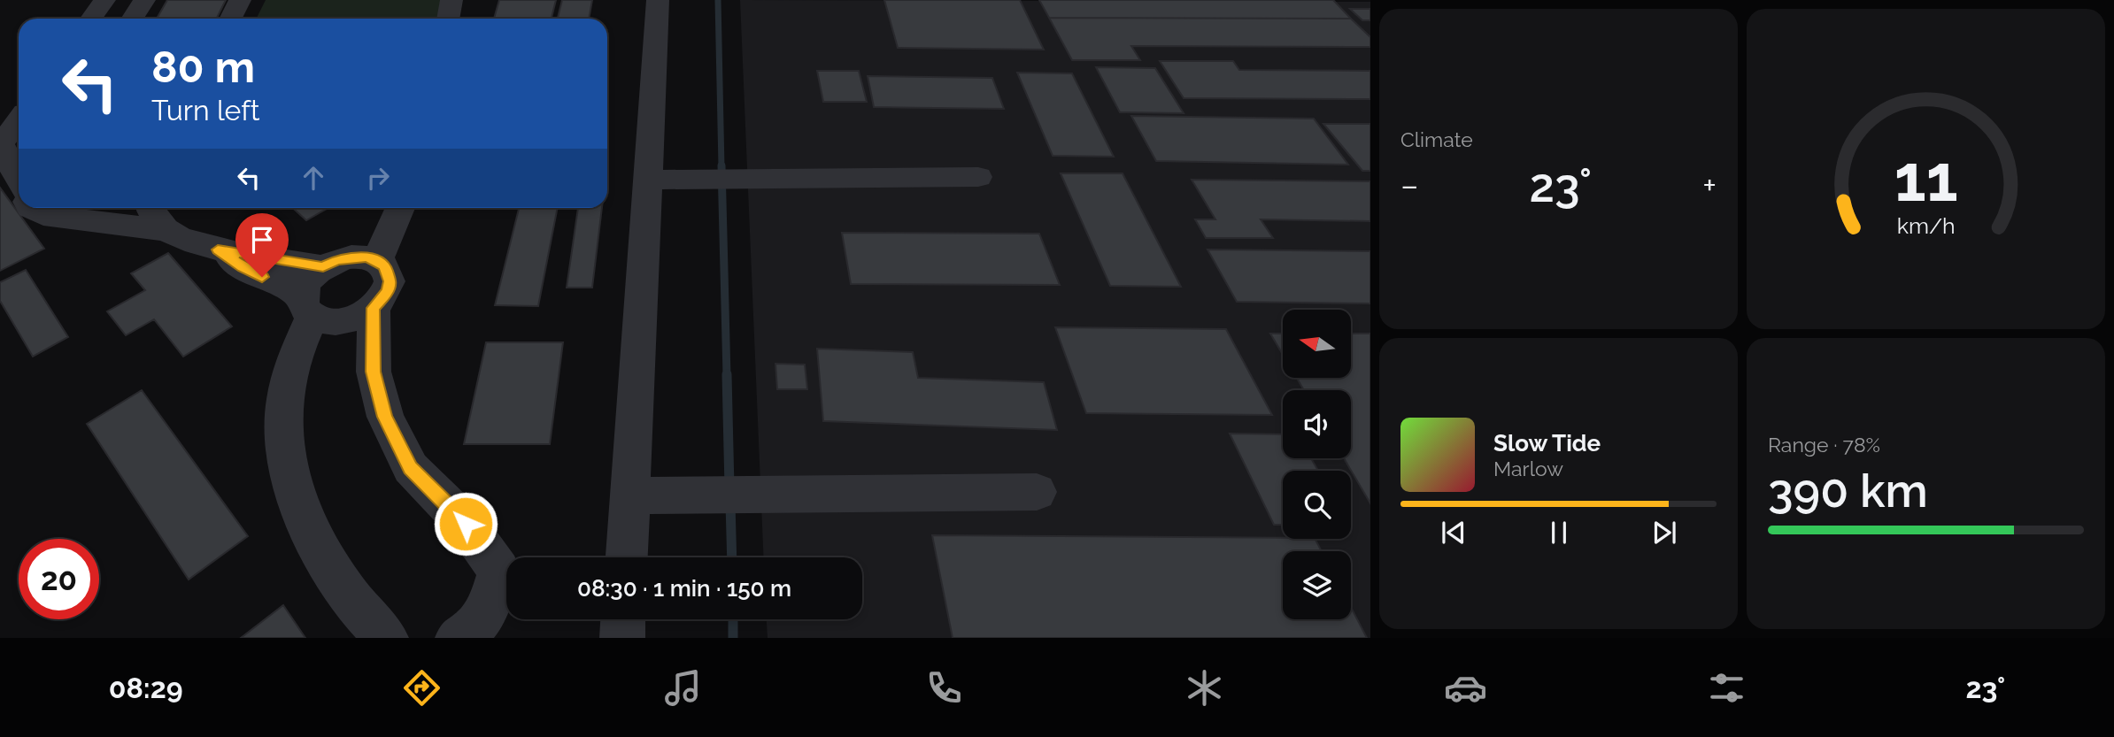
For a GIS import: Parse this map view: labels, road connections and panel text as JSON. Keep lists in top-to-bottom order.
{
  "north": "left",
  "page": {
    "tile": [
      "Climate",
      ["Range · 78%", "390 km"]
    ],
    "turn": ["80 m", "Turn left"],
    "heat": ["−", "23°", "+"],
    "song": ["Slow Tide", "Marlow"],
    "limit": "20",
    "trip": "08:30 · 1 min · 150 m",
    "tabs": ["08:29", "23°"],
    "gauge": ["11", "km/h"]
  }
}
